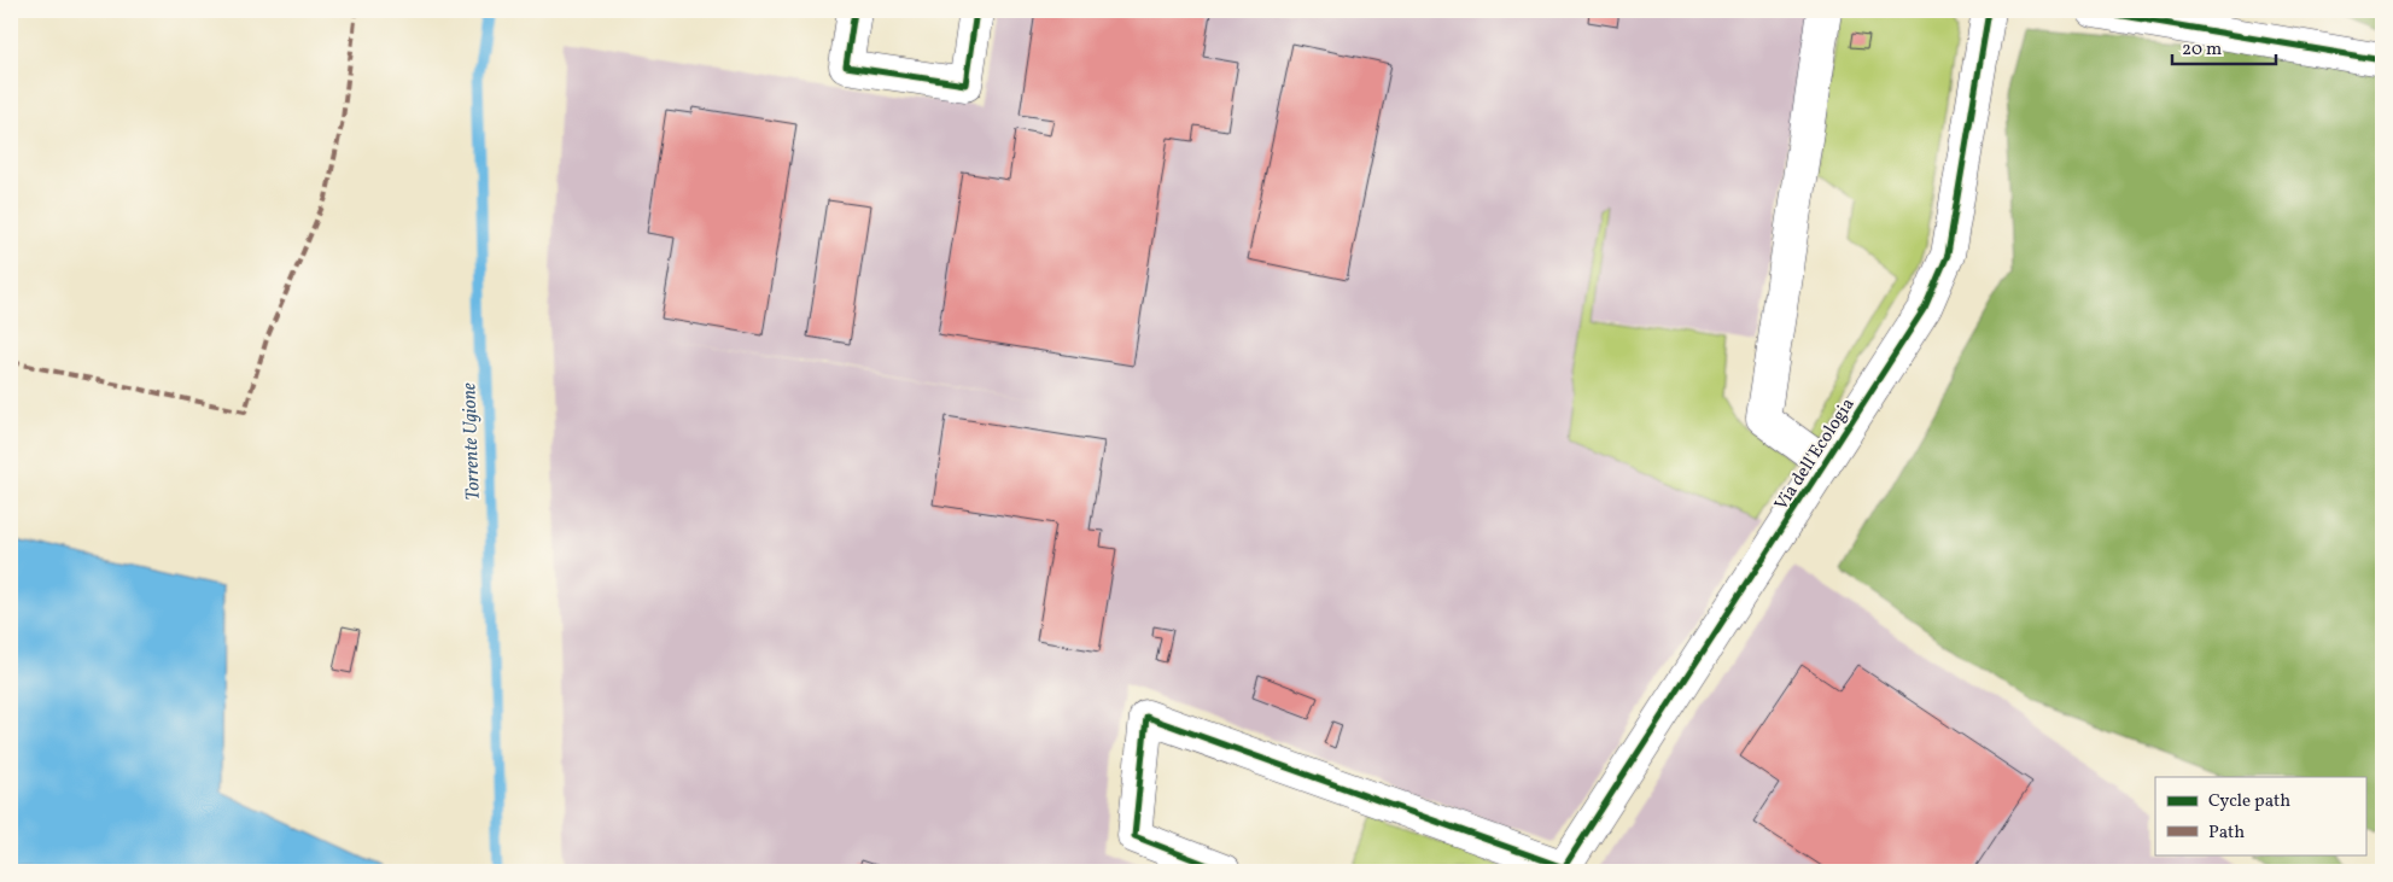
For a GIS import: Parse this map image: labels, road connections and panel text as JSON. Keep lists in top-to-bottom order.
{
  "streets": {
    "street": ["Via dell'Ecologia"]
  },
  "water": ["Torrente Ugione"],
  "legend": ["Cycle path", "Path"],
  "scale_bar": "20 m"
}
